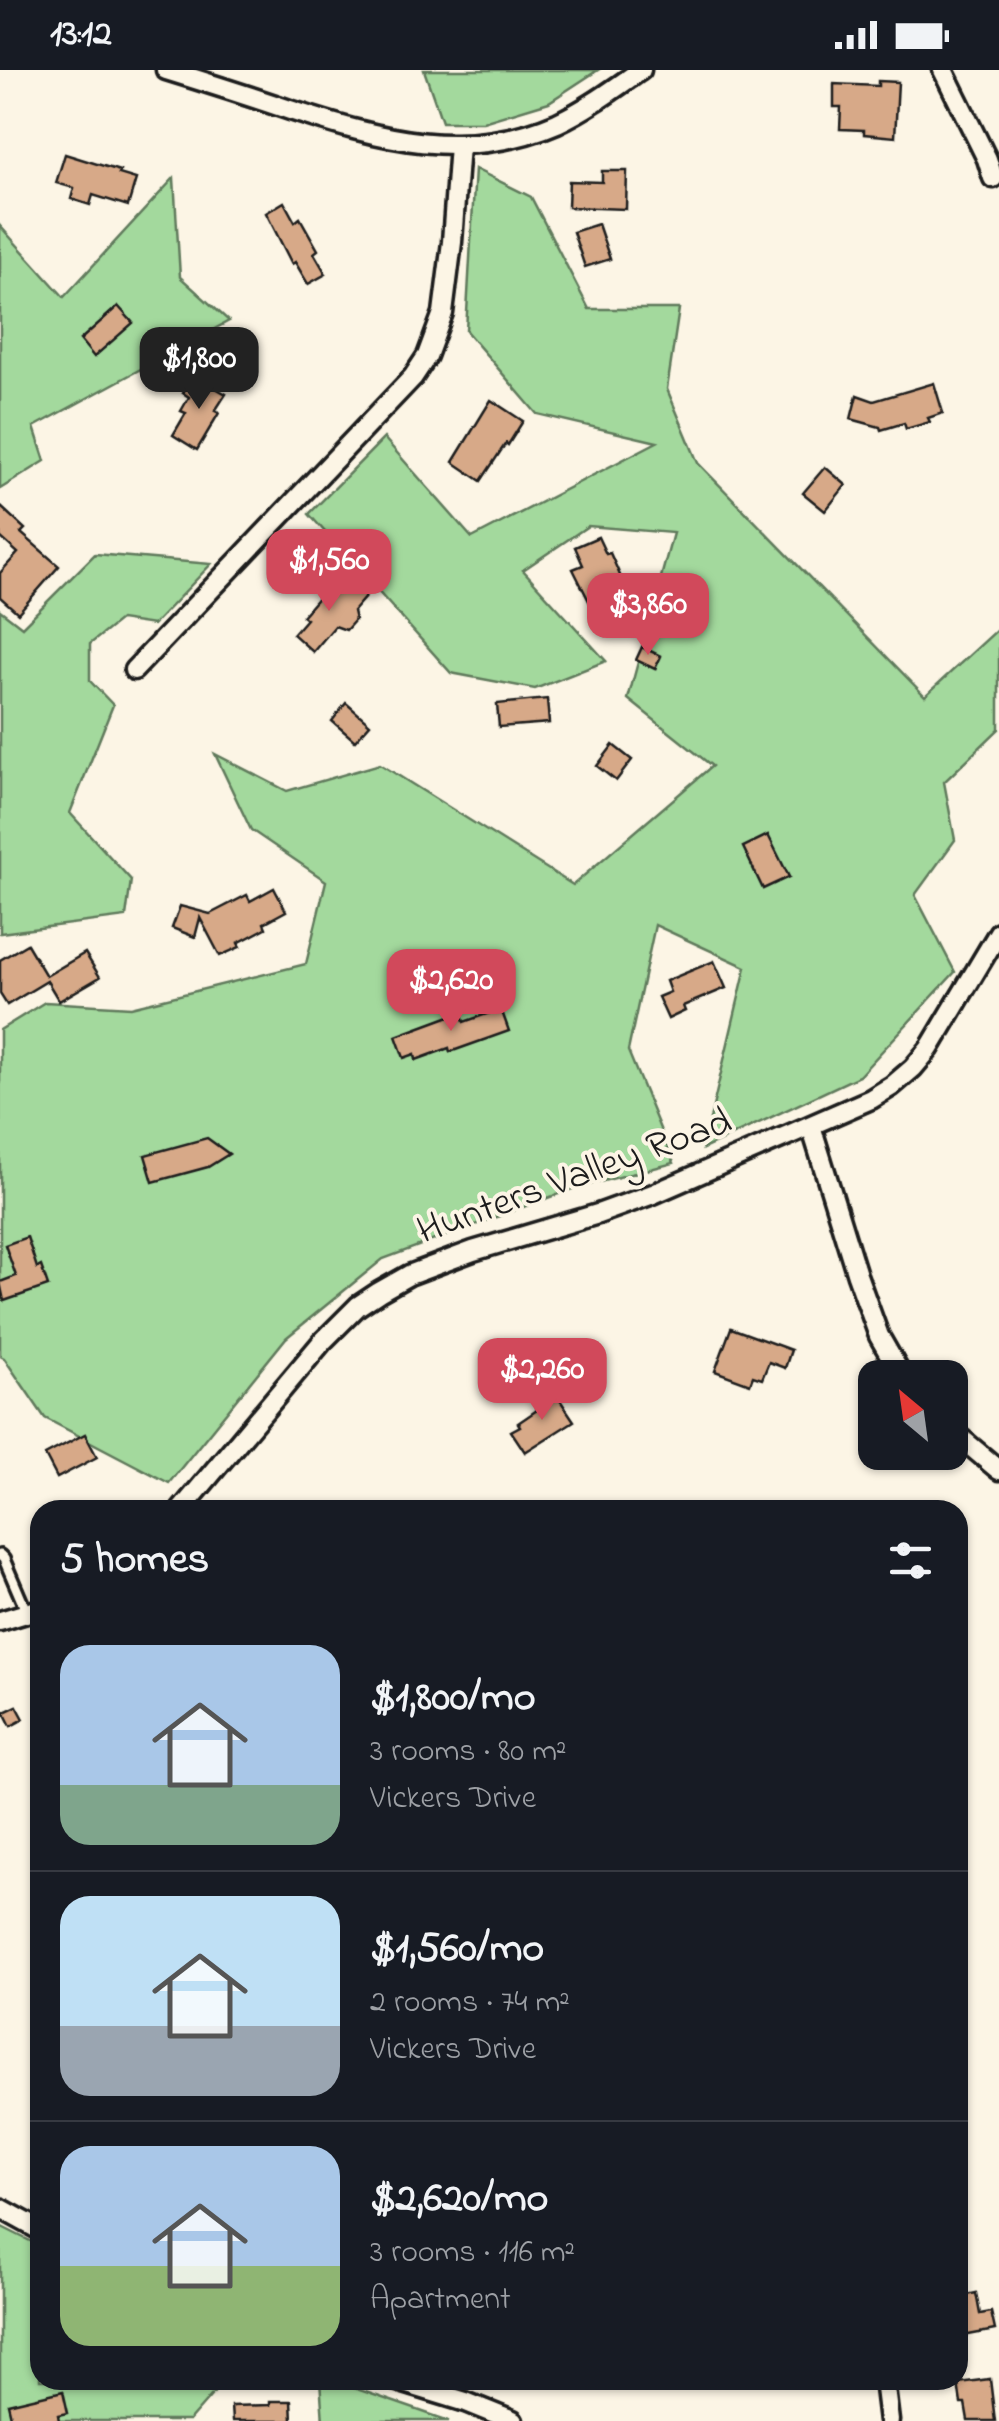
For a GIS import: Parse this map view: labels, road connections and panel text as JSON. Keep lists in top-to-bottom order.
{
  "streets": {
    "street": ["Hunters Valley Road"]
  },
  "north": "top left",
  "page": {
    "status": "13:12",
    "price": [
      "$1,800",
      "$1,560",
      "$3,860",
      "$2,620",
      "$2,260"
    ],
    "heading": "5 homes",
    "list": [
      {
        "name": "$1,800/mo",
        "note": "3 rooms · 80 m² · Vickers Drive"
      },
      {
        "name": "$1,560/mo",
        "note": "2 rooms · 74 m² · Vickers Drive"
      },
      {
        "name": "$2,620/mo",
        "note": "3 rooms · 116 m² · Apartment"
      }
    ]
  }
}
